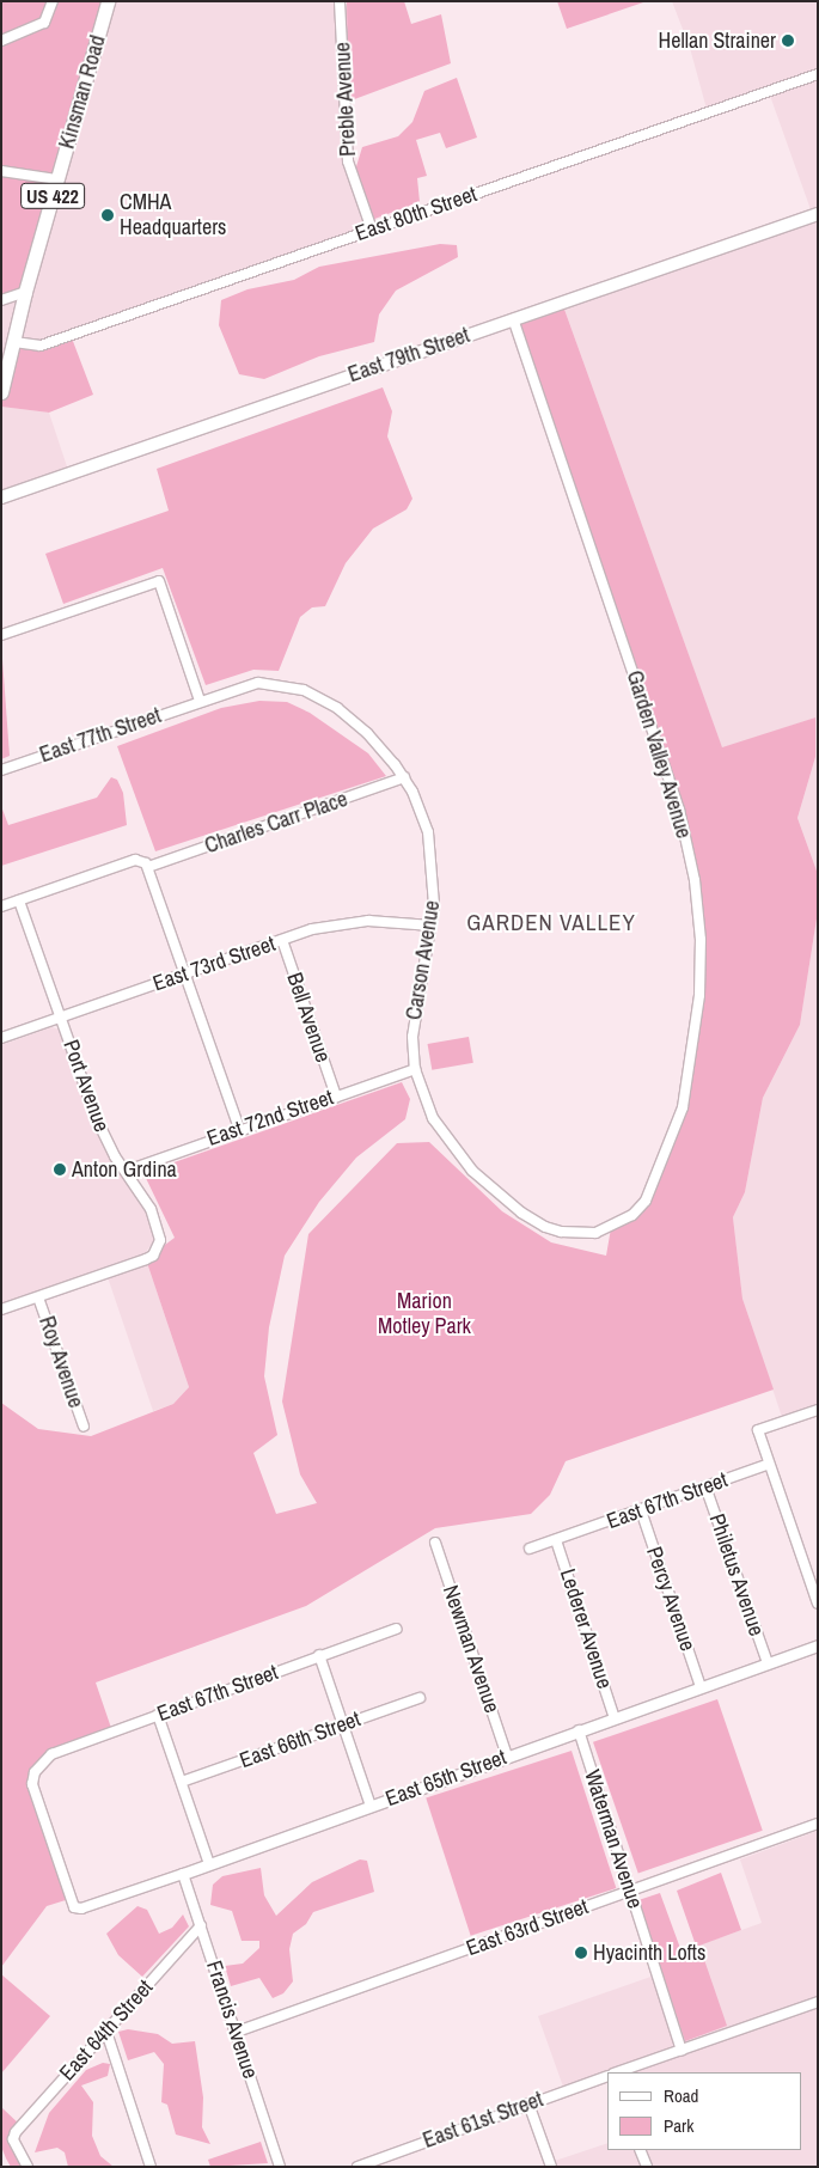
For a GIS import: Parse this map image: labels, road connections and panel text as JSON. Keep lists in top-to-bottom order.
{
  "streets": {
    "main road": ["Kinsman Road", "US 422", "East 79th Street"],
    "street": [
      "Preble Avenue",
      "East 80th Street",
      "East 77th Street",
      "Garden Valley Avenue",
      "Charles Carr Place",
      "Carson Avenue",
      "East 73rd Street",
      "Bell Avenue",
      "Port Avenue",
      "East 72nd Street",
      "Roy Avenue",
      "East 67th Street",
      "Philetus Avenue",
      "Percy Avenue",
      "Lederer Avenue",
      "Newman Avenue",
      "East 66th Street",
      "East 65th Street",
      "Waterman Avenue",
      "East 63rd Street",
      "Francis Avenue",
      "East 64th Street",
      "East 61st Street"
    ]
  },
  "crossings": [
    ["Kinsman Road", "East 80th Street"],
    ["Preble Avenue", "East 80th Street"],
    ["East 79th Street", "Garden Valley Avenue"],
    ["East 77th Street", "Carson Avenue"],
    ["Garden Valley Avenue", "Carson Avenue"],
    ["Charles Carr Place", "Carson Avenue"],
    ["Carson Avenue", "East 73rd Street"],
    ["Carson Avenue", "East 72nd Street"],
    ["East 73rd Street", "Bell Avenue"],
    ["East 73rd Street", "Port Avenue"],
    ["Bell Avenue", "East 72nd Street"],
    ["Port Avenue", "East 72nd Street"],
    ["Port Avenue", "Roy Avenue"],
    ["East 67th Street", "Philetus Avenue"],
    ["East 67th Street", "Percy Avenue"],
    ["East 67th Street", "Lederer Avenue"],
    ["East 67th Street", "East 65th Street"],
    ["Philetus Avenue", "East 65th Street"],
    ["Percy Avenue", "East 65th Street"],
    ["Lederer Avenue", "East 65th Street"],
    ["Newman Avenue", "East 65th Street"],
    ["East 65th Street", "Waterman Avenue"],
    ["East 65th Street", "Francis Avenue"],
    ["Waterman Avenue", "East 63rd Street"],
    ["East 63rd Street", "Francis Avenue"],
    ["Francis Avenue", "East 64th Street"]
  ],
  "districts": ["GARDEN VALLEY"],
  "parks": ["Marion Motley Park"],
  "places": [
    "Hellan Strainer",
    "CMHA Headquarters",
    "Anton Grdina",
    "Hyacinth Lofts"
  ],
  "legend": ["Road", "Park"]
}
